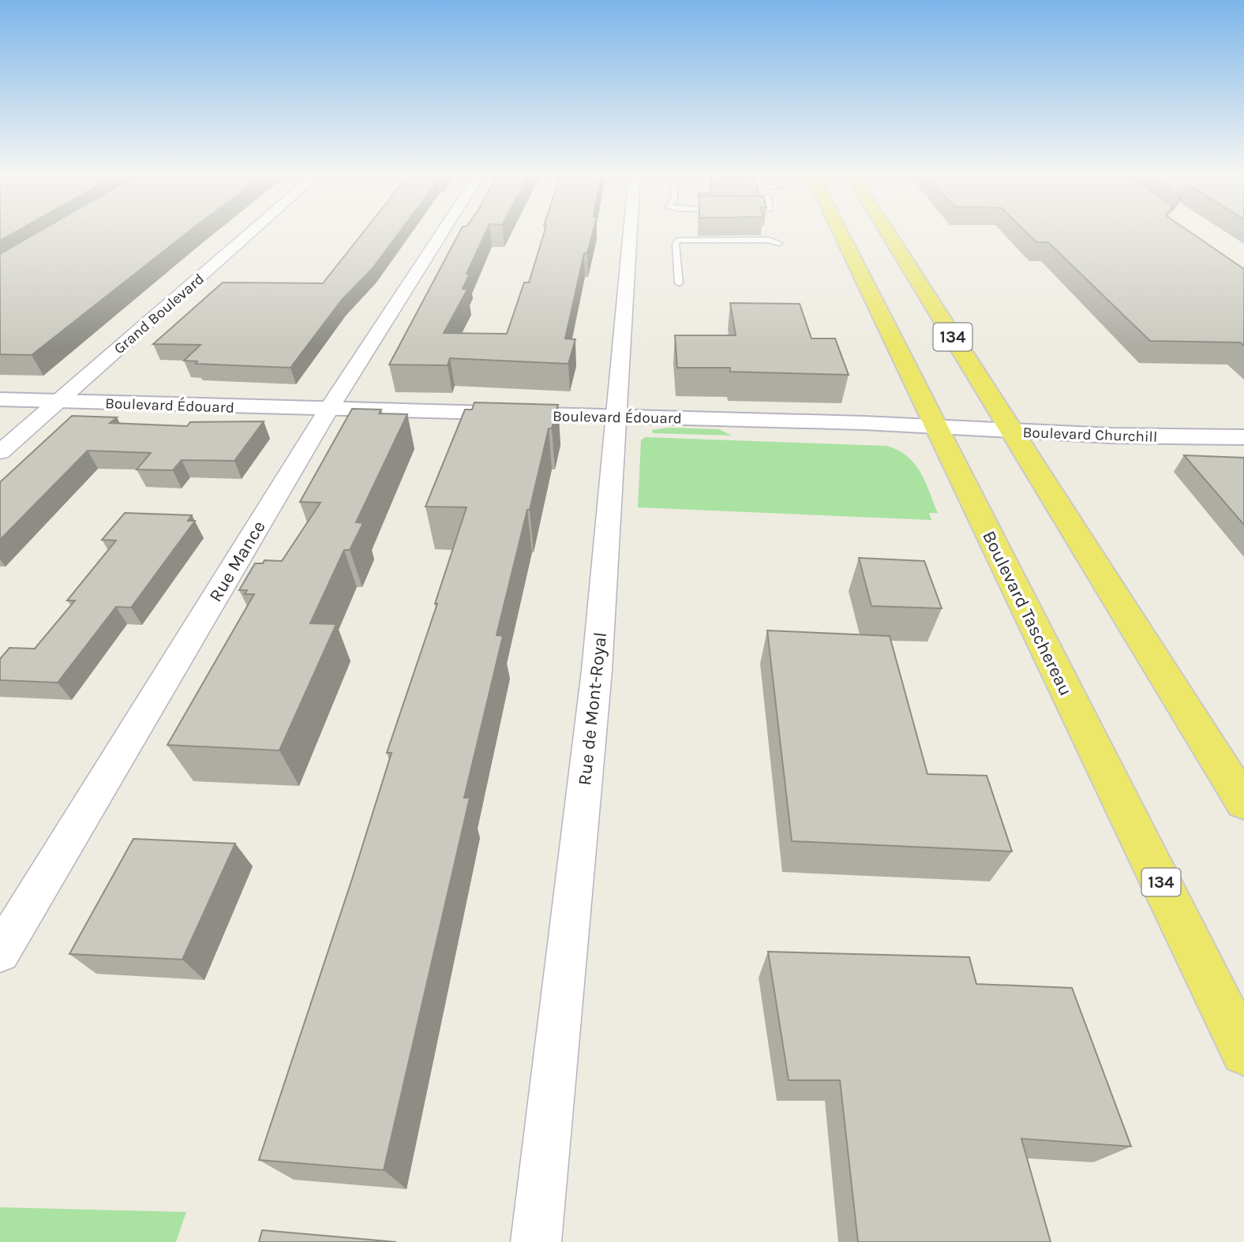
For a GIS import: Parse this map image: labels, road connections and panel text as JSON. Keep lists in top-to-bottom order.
{
  "streets": {
    "main road": ["134", "Boulevard Taschereau"],
    "street": [
      "Grand Boulevard",
      "Boulevard Édouard",
      "Boulevard Churchill",
      "Rue Mance",
      "Rue de Mont-Royal"
    ]
  },
  "crossings": [
    ["Grand Boulevard", "Boulevard Édouard"],
    ["134", "Boulevard Churchill"],
    ["Boulevard Édouard", "Boulevard Churchill"],
    ["Boulevard Édouard", "Rue Mance"],
    ["Boulevard Édouard", "Boulevard Taschereau"],
    ["Boulevard Édouard", "Rue de Mont-Royal"],
    ["Boulevard Churchill", "Boulevard Taschereau"]
  ]
}
